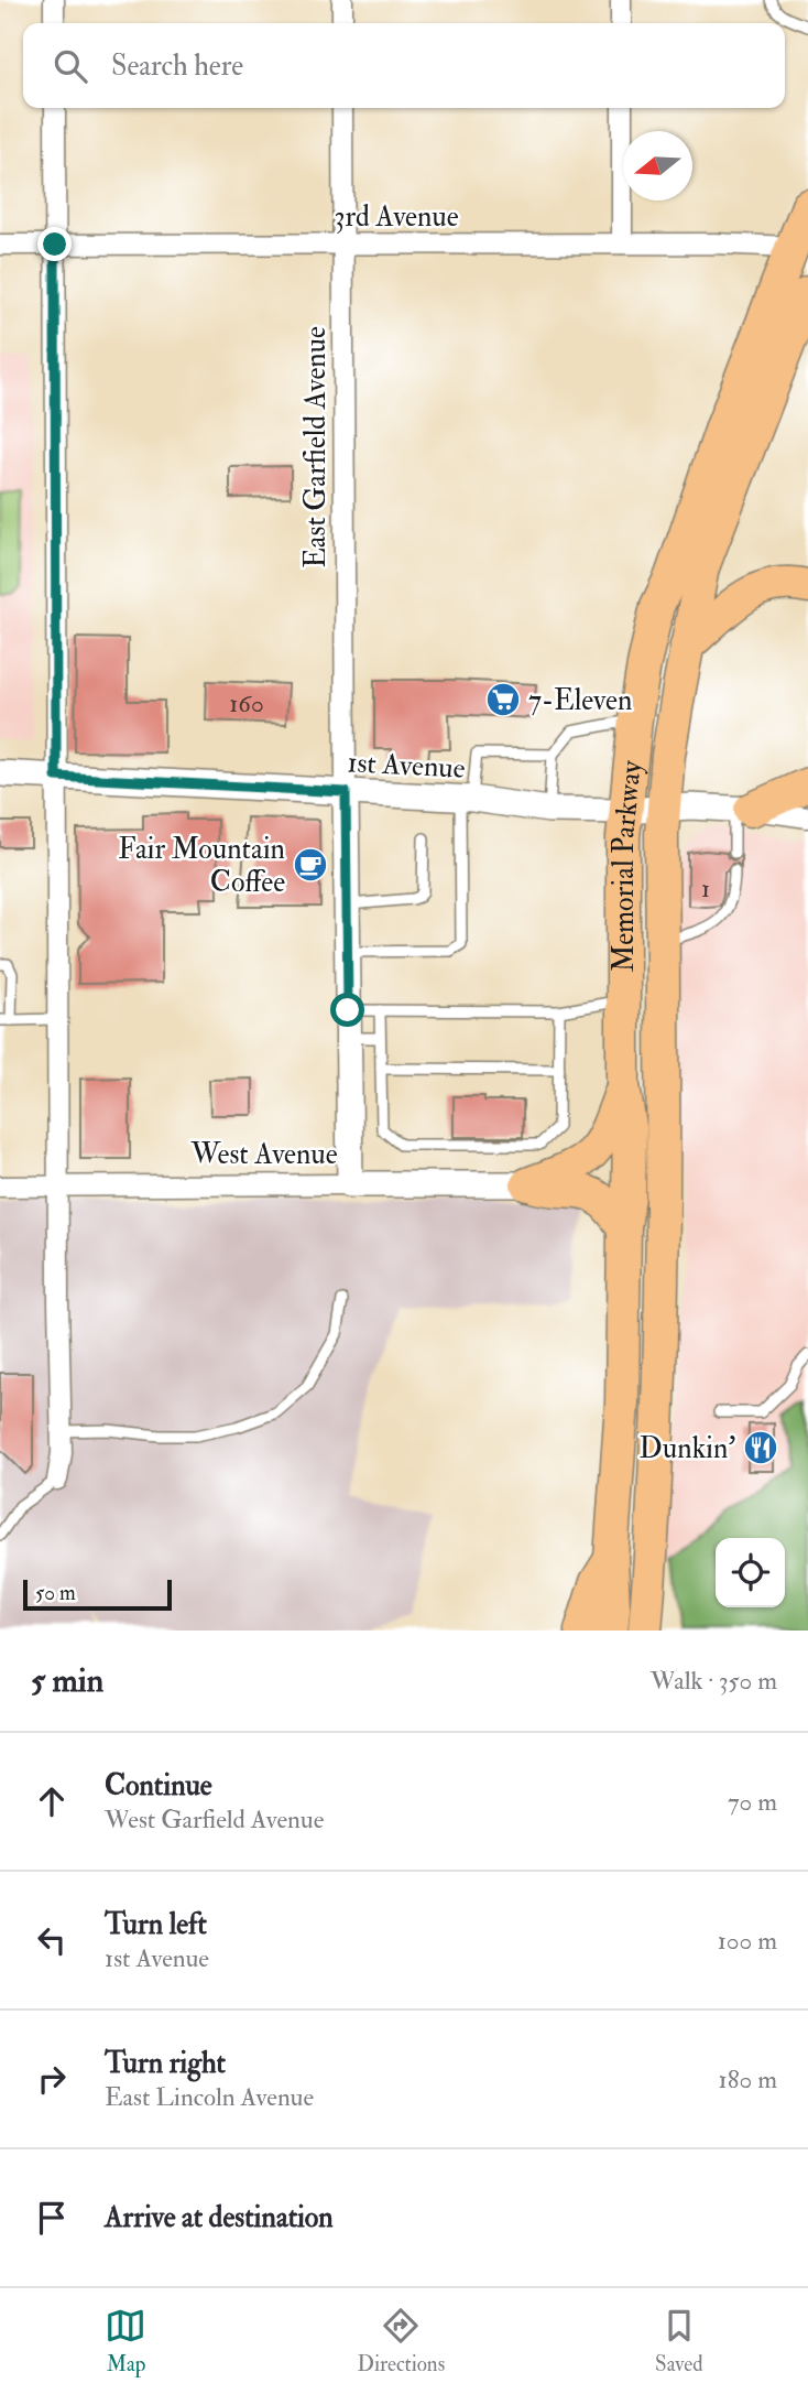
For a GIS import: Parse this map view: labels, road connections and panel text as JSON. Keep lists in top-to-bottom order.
{
  "streets": {
    "highway": ["Memorial Parkway"],
    "street": [
      "3rd Avenue",
      "East Garfield Avenue",
      "1st Avenue",
      "West Avenue"
    ]
  },
  "crossings": [
    ["3rd Avenue", "East Garfield Avenue"],
    ["3rd Avenue", "Memorial Parkway"],
    ["East Garfield Avenue", "1st Avenue"],
    ["1st Avenue", "Memorial Parkway"]
  ],
  "places": {
    "supermarket": ["7-Eleven"],
    "cafe": ["Fair Mountain Coffee"],
    "restaurant": ["Dunkin'"]
  },
  "house_numbers": ["160", "1"],
  "scale_bar": "50 m",
  "north": "left",
  "page": {
    "search": "Search here",
    "scale": "50 m",
    "heading": ["5 min", "Walk · 350 m"],
    "list": [
      ["Continue", "West Garfield Avenue", "70 m"],
      ["Turn left", "1st Avenue", "100 m"],
      ["Turn right", "East Lincoln Avenue", "180 m"],
      "Arrive at destination"
    ],
    "nav": ["Map", "Directions", "Saved"]
  }
}
